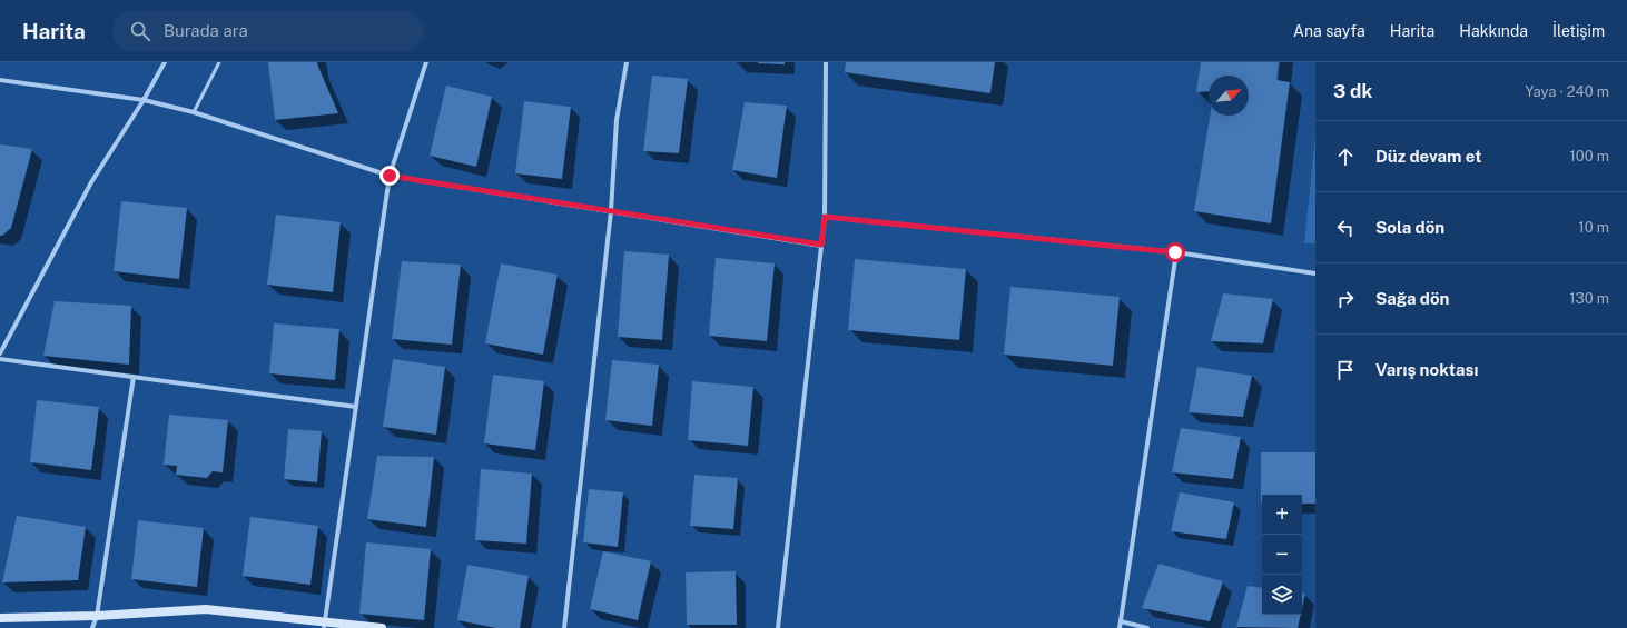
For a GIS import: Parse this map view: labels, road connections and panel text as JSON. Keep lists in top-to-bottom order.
{
  "north": "top right",
  "page": {
    "header": "Harita",
    "search": "Burada ara",
    "nav": [
      "Ana sayfa",
      "Harita",
      "Hakkında",
      "İletişim"
    ],
    "heading": ["3 dk", "Yaya · 240 m"],
    "list": [
      ["Düz devam et", "100 m"],
      ["Sola dön", "10 m"],
      ["Sağa dön", "130 m"],
      "Varış noktası"
    ],
    "map_buttons": ["+", "−"]
  }
}
